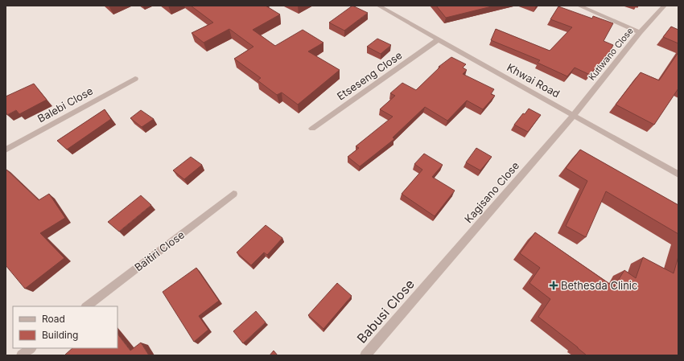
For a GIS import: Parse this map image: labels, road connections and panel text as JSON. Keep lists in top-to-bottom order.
{
  "streets": {
    "street": [
      "Kutlwano Close",
      "Etseseng Close",
      "Khwai Road",
      "Balebi Close",
      "Kagisano Close",
      "Baitiri Close",
      "Babusi Close"
    ]
  },
  "crossings": [
    ["Kutlwano Close", "Khwai Road"],
    ["Kutlwano Close", "Kagisano Close"],
    ["Etseseng Close", "Khwai Road"],
    ["Khwai Road", "Kagisano Close"],
    ["Kagisano Close", "Babusi Close"]
  ],
  "places": {
    "health": ["Bethesda Clinic"]
  },
  "legend": ["Road", "Building"]
}
